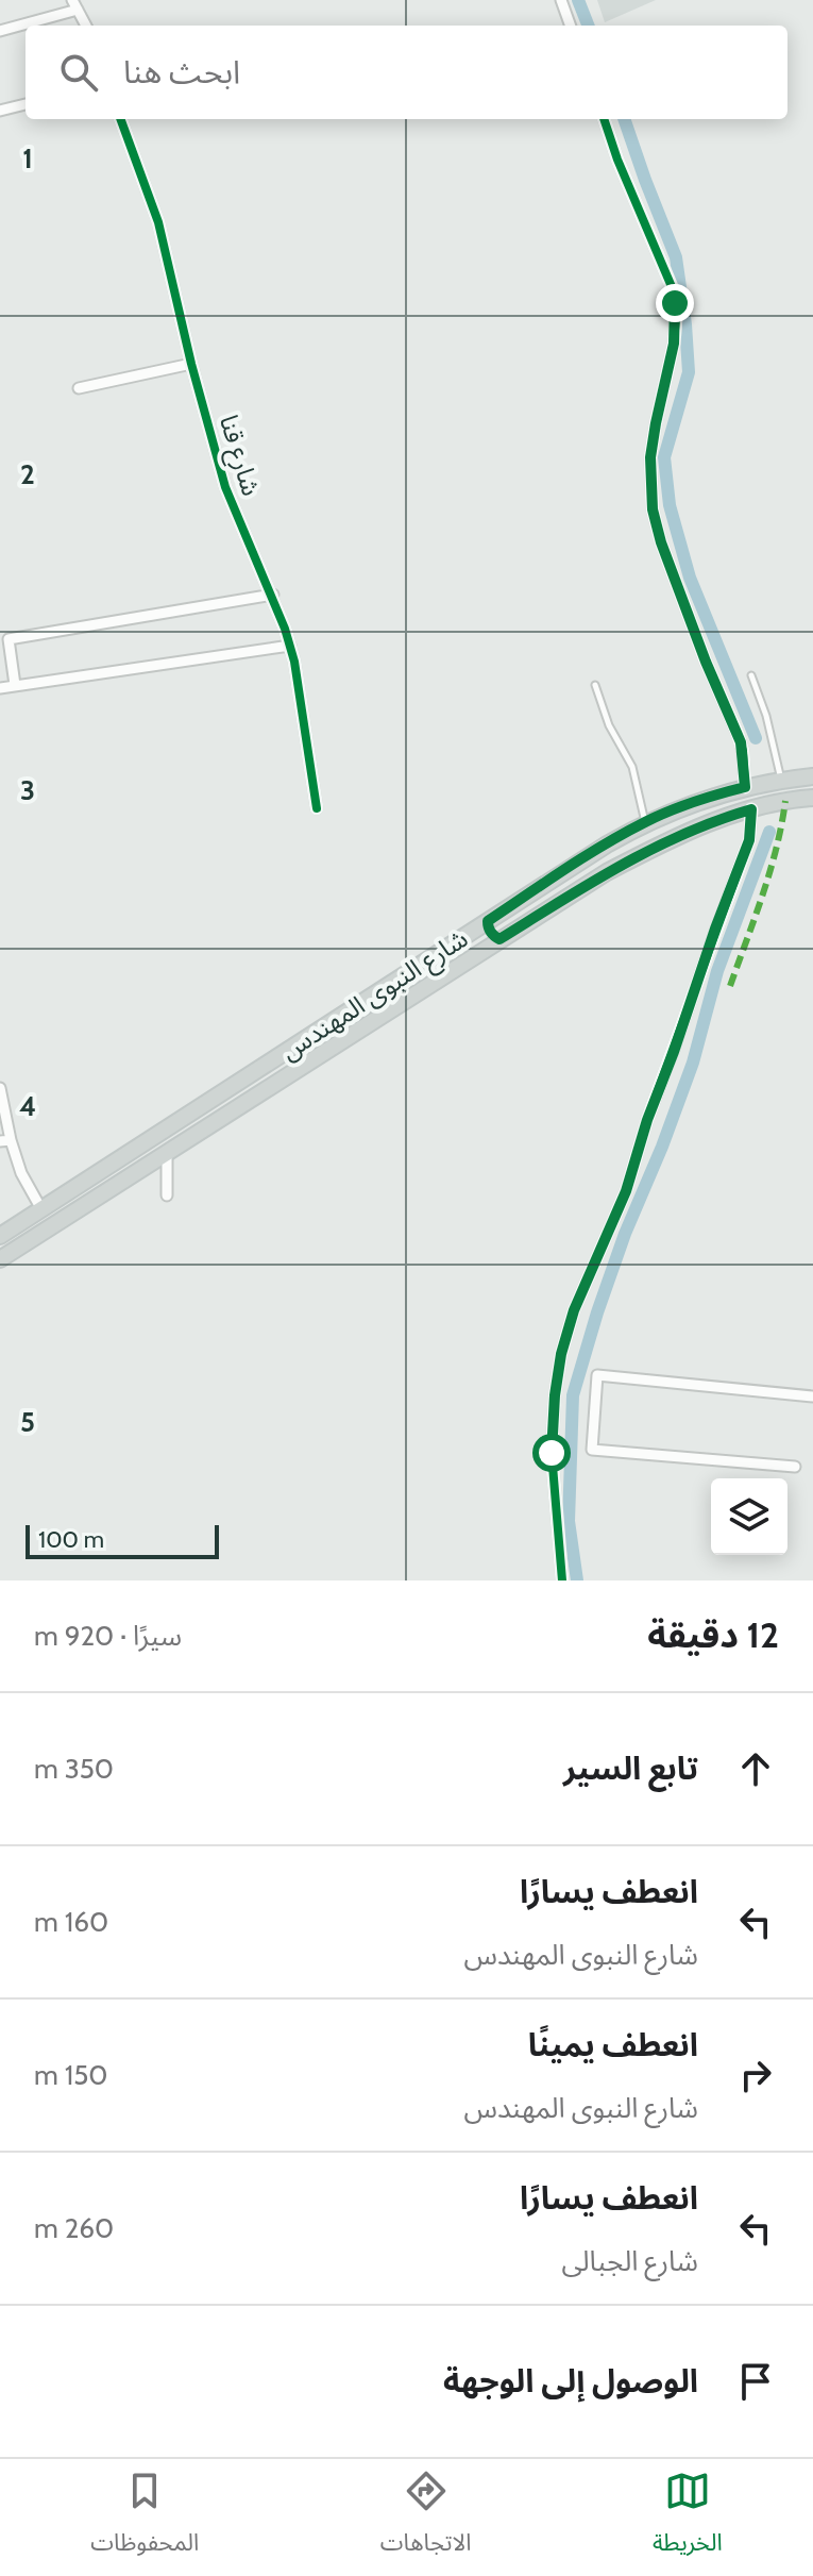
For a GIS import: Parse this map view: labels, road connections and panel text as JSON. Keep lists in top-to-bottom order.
{
  "streets": {
    "main road": ["شارع النبوى المهندس"],
    "street": ["شارع قنا"]
  },
  "scale_bar": "100 m",
  "page": {
    "search": "ابحث هنا",
    "scale": "100 m",
    "heading": ["12 دقيقة", "سيرًا · 920 m"],
    "list": [
      ["تابع السير", "350 m"],
      ["انعطف يسارًا", "شارع النبوى المهندس", "160 m"],
      ["انعطف يمينًا", "شارع النبوى المهندس", "150 m"],
      ["انعطف يسارًا", "شارع الجبالى", "260 m"],
      "الوصول إلى الوجهة"
    ],
    "nav": ["الخريطة", "الاتجاهات", "المحفوظات"]
  },
  "grid": {
    "rows": [
      "1",
      "2",
      "3",
      "4",
      "5"
    ]
  }
}
